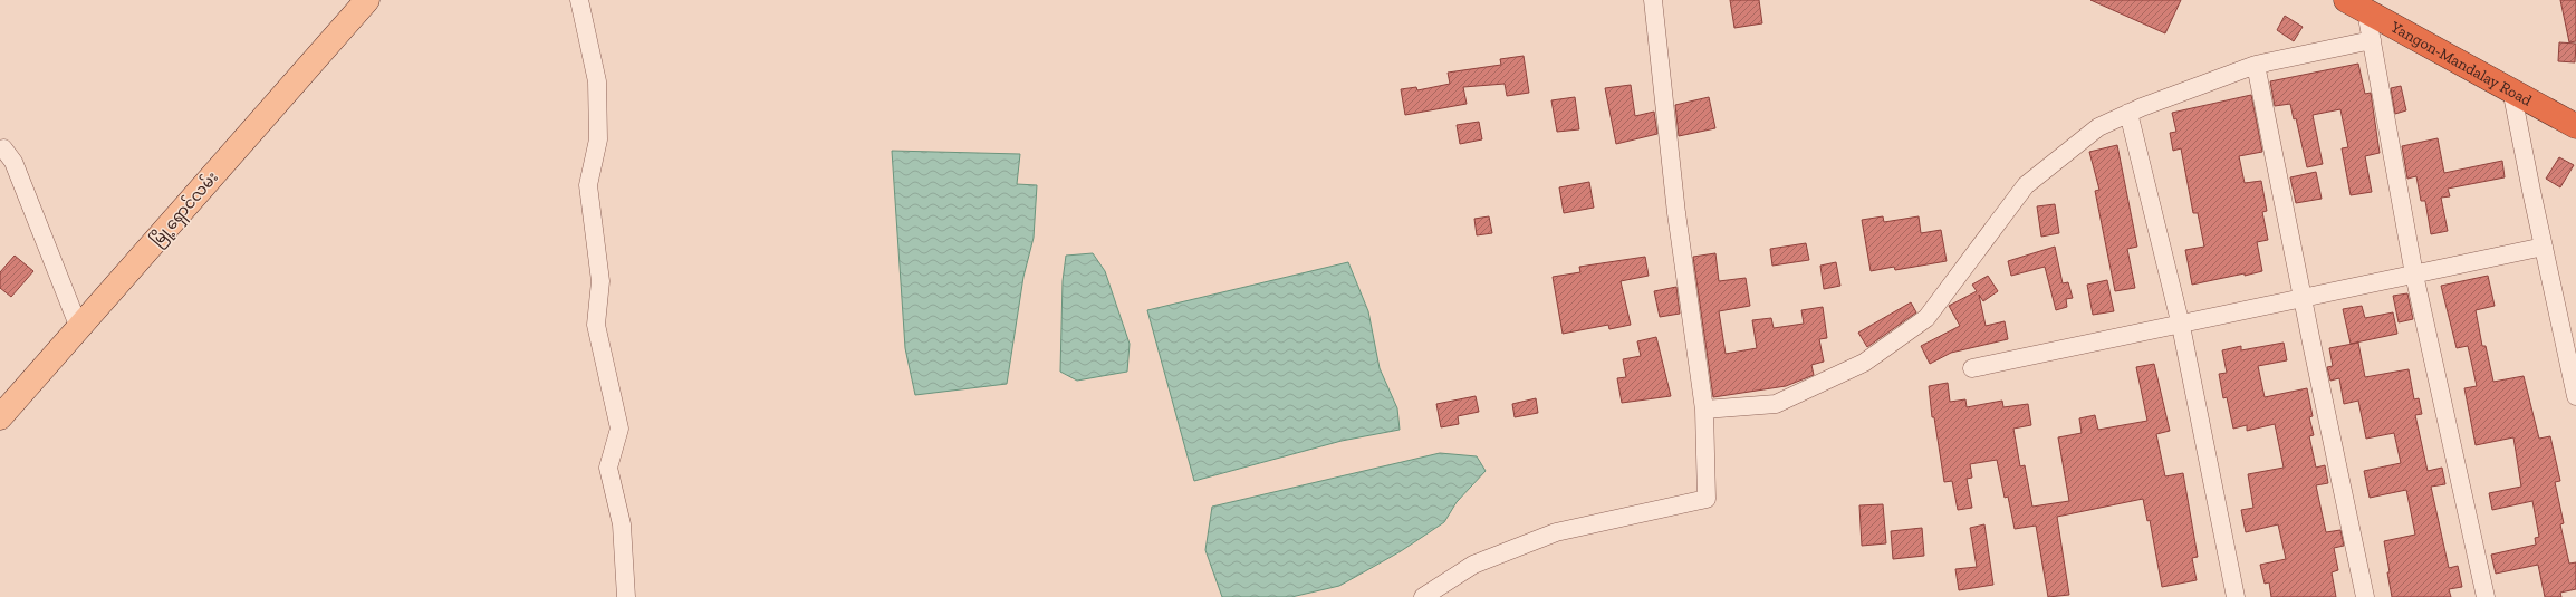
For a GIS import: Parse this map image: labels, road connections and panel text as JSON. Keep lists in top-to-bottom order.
{
  "streets": {
    "highway": ["Yangon-Mandalay Road"],
    "main road": ["မြို့ရှောင်လမ်း"]
  }
}
